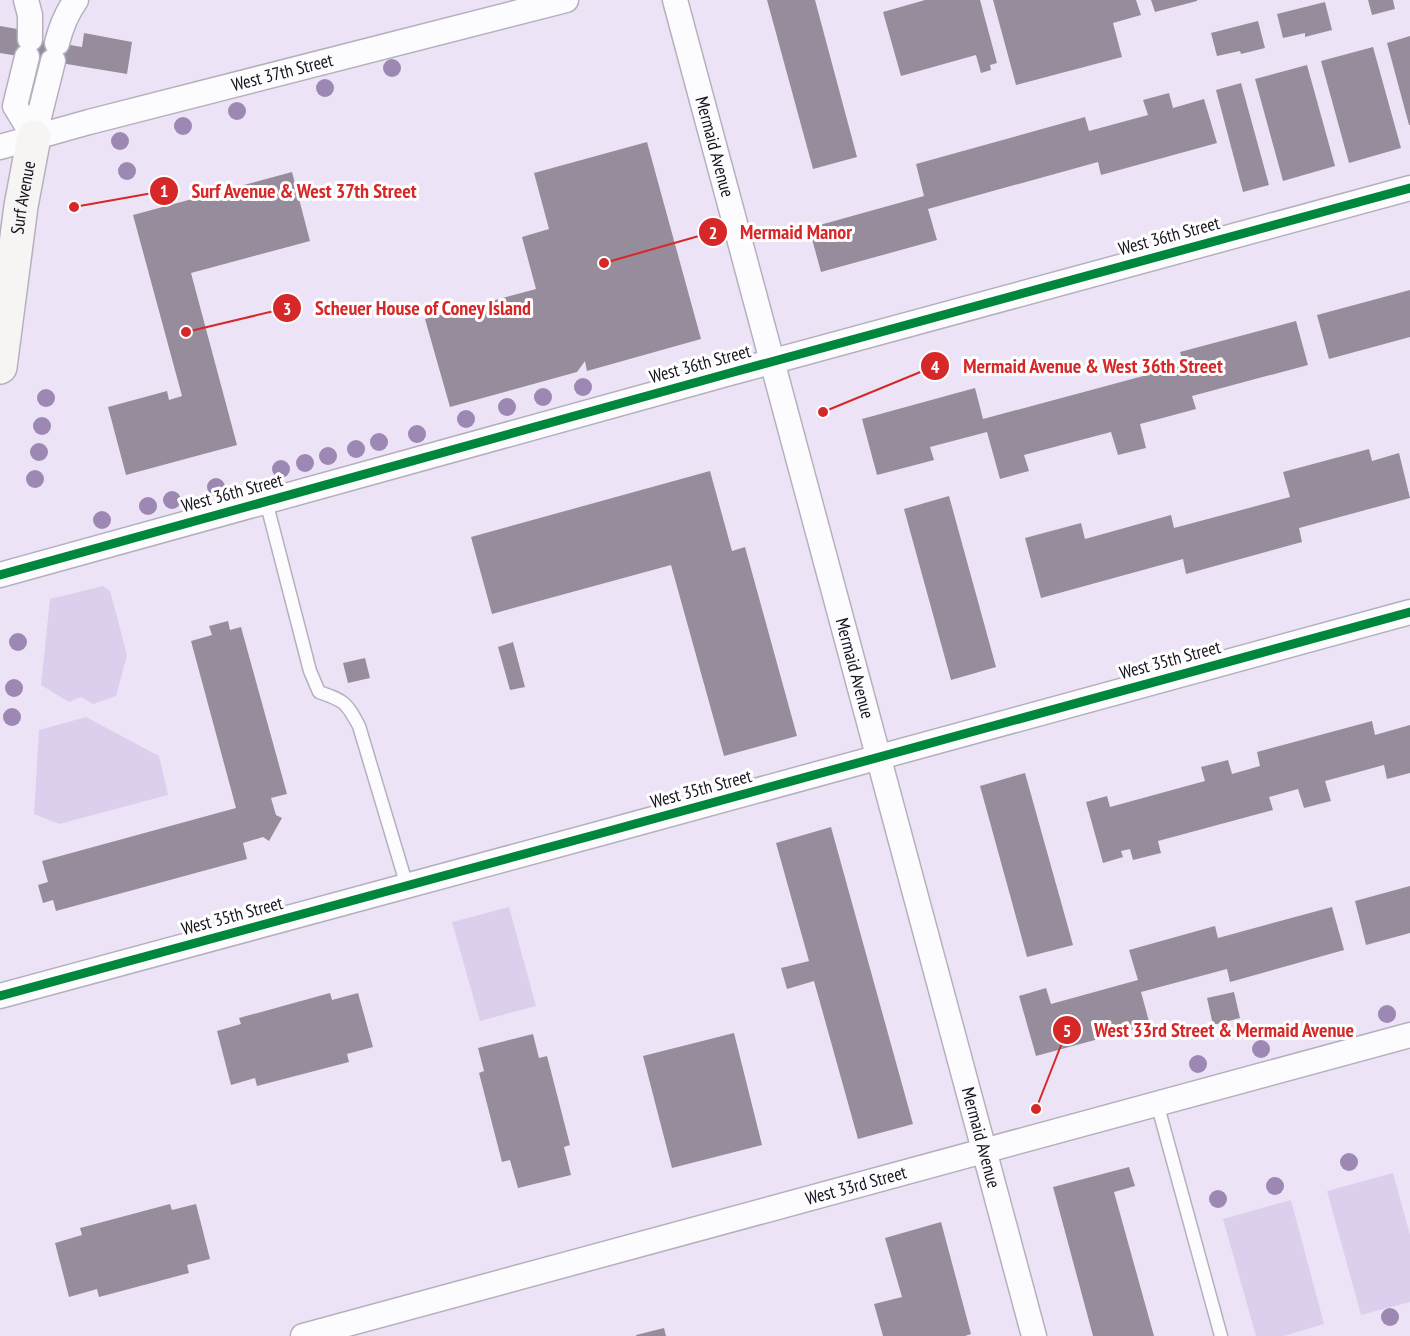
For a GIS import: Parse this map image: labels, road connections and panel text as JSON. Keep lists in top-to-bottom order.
{
  "streets": {
    "main road": ["Surf Avenue"],
    "street": [
      "West 37th Street",
      "Mermaid Avenue",
      "West 36th Street",
      "West 35th Street",
      "West 33rd Street"
    ]
  },
  "crossings": [
    ["West 37th Street", "Surf Avenue"],
    ["Mermaid Avenue", "West 36th Street"],
    ["Mermaid Avenue", "West 35th Street"],
    ["Mermaid Avenue", "West 33rd Street"]
  ],
  "places": [
    "Surf Avenue & West 37th Street",
    "Mermaid Manor",
    "Scheuer House of Coney Island",
    "Mermaid Avenue & West 36th Street",
    "West 33rd Street & Mermaid Avenue"
  ]
}
